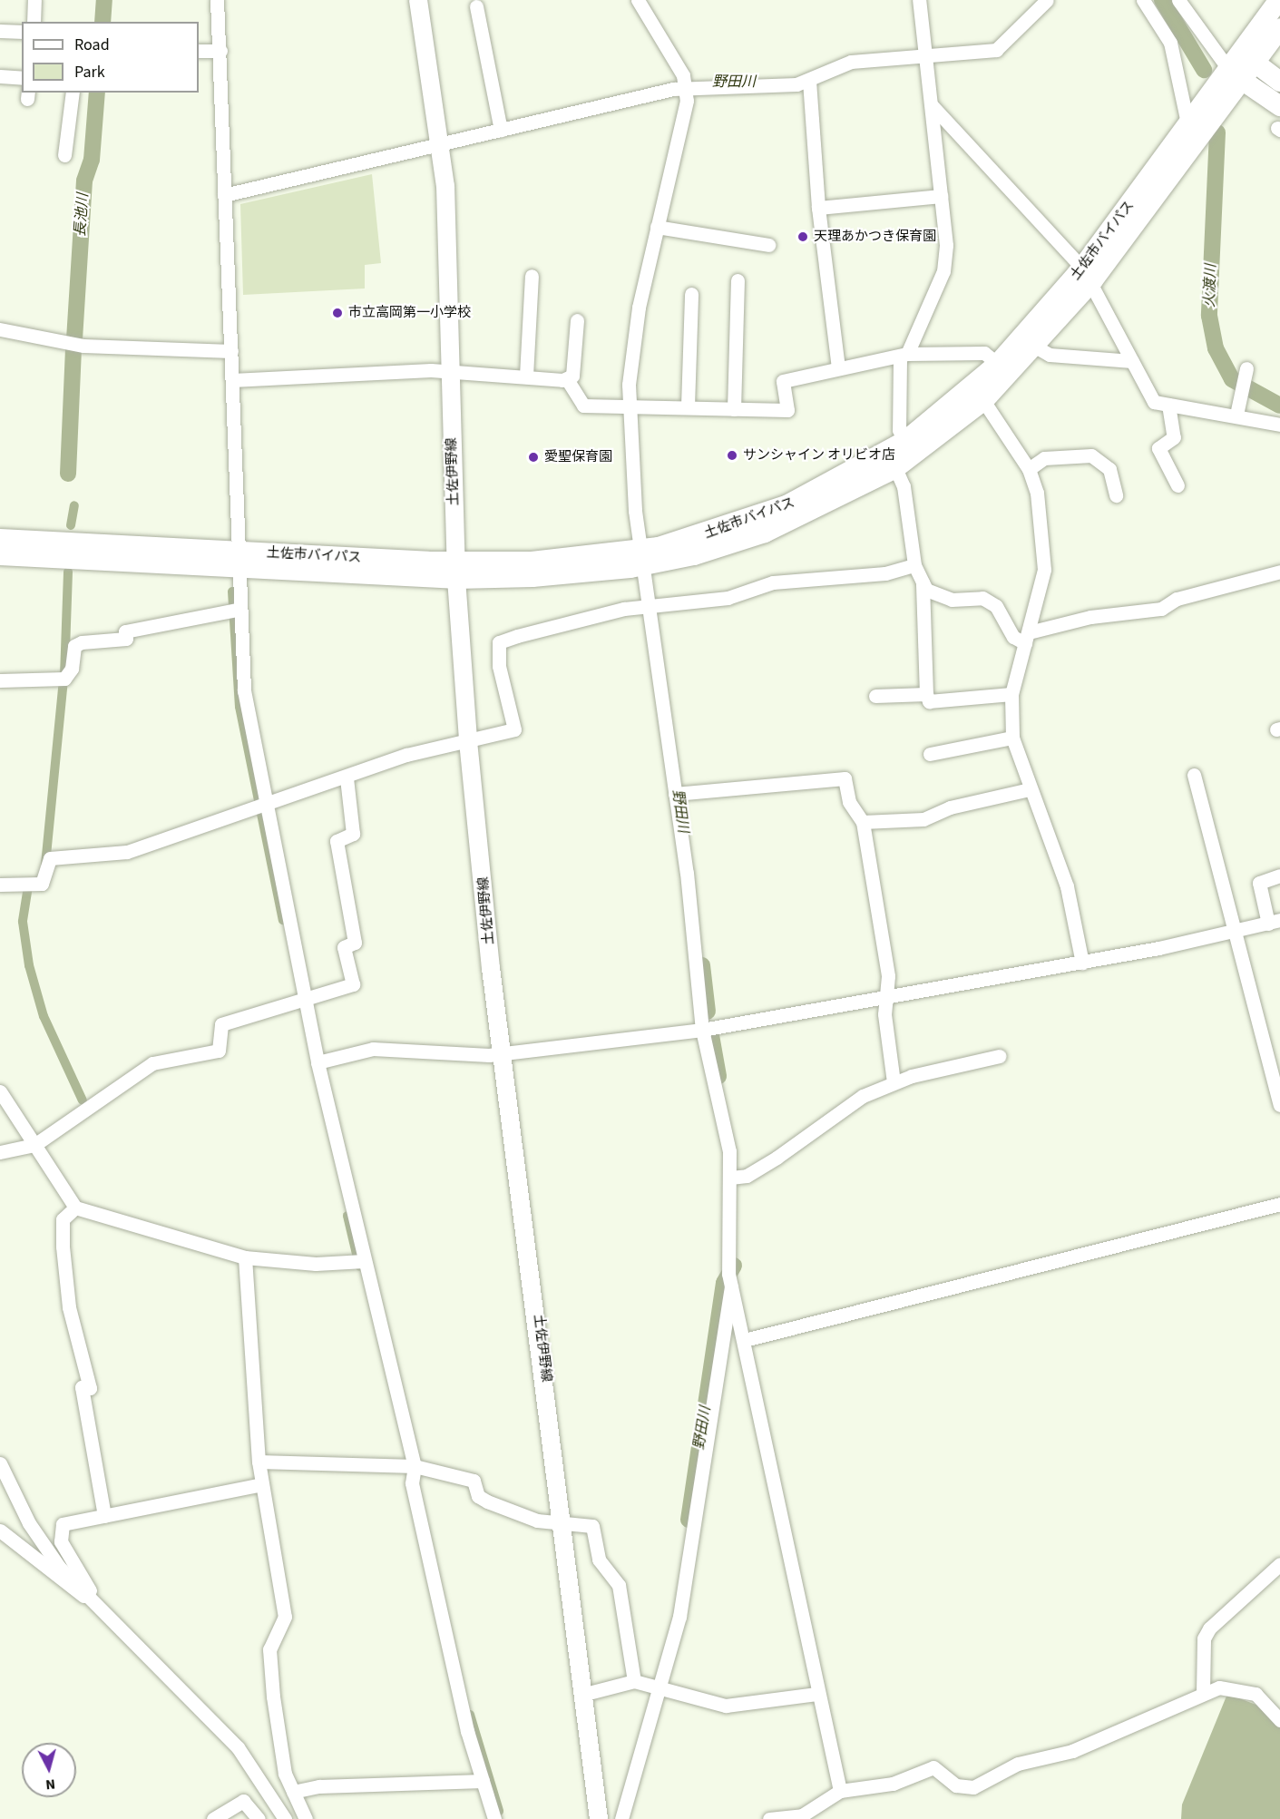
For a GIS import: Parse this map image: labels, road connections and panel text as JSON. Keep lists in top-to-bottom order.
{
  "streets": {
    "highway": ["土佐市バイパス"],
    "main road": ["土佐伊野線"]
  },
  "crossings": [
    ["土佐市バイパス", "土佐伊野線"]
  ],
  "water": ["野田川", "長池川", "火渡川"],
  "places": [
    "天理あかつき保育園",
    "市立高岡第一小学校",
    "サンシャイン オリビオ店",
    "愛聖保育園"
  ],
  "legend": ["Road", "Park"],
  "north": "bottom"
}
